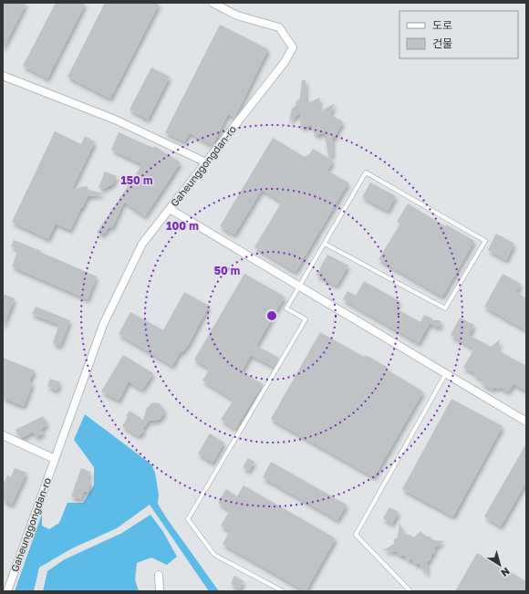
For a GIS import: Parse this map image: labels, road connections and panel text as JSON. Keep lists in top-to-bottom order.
{
  "streets": {
    "street": ["Gaheunggongdan-ro"]
  },
  "legend": ["도로", "건물"],
  "north": "bottom right",
  "rings": ["150 m", "100 m", "50 m"]
}
